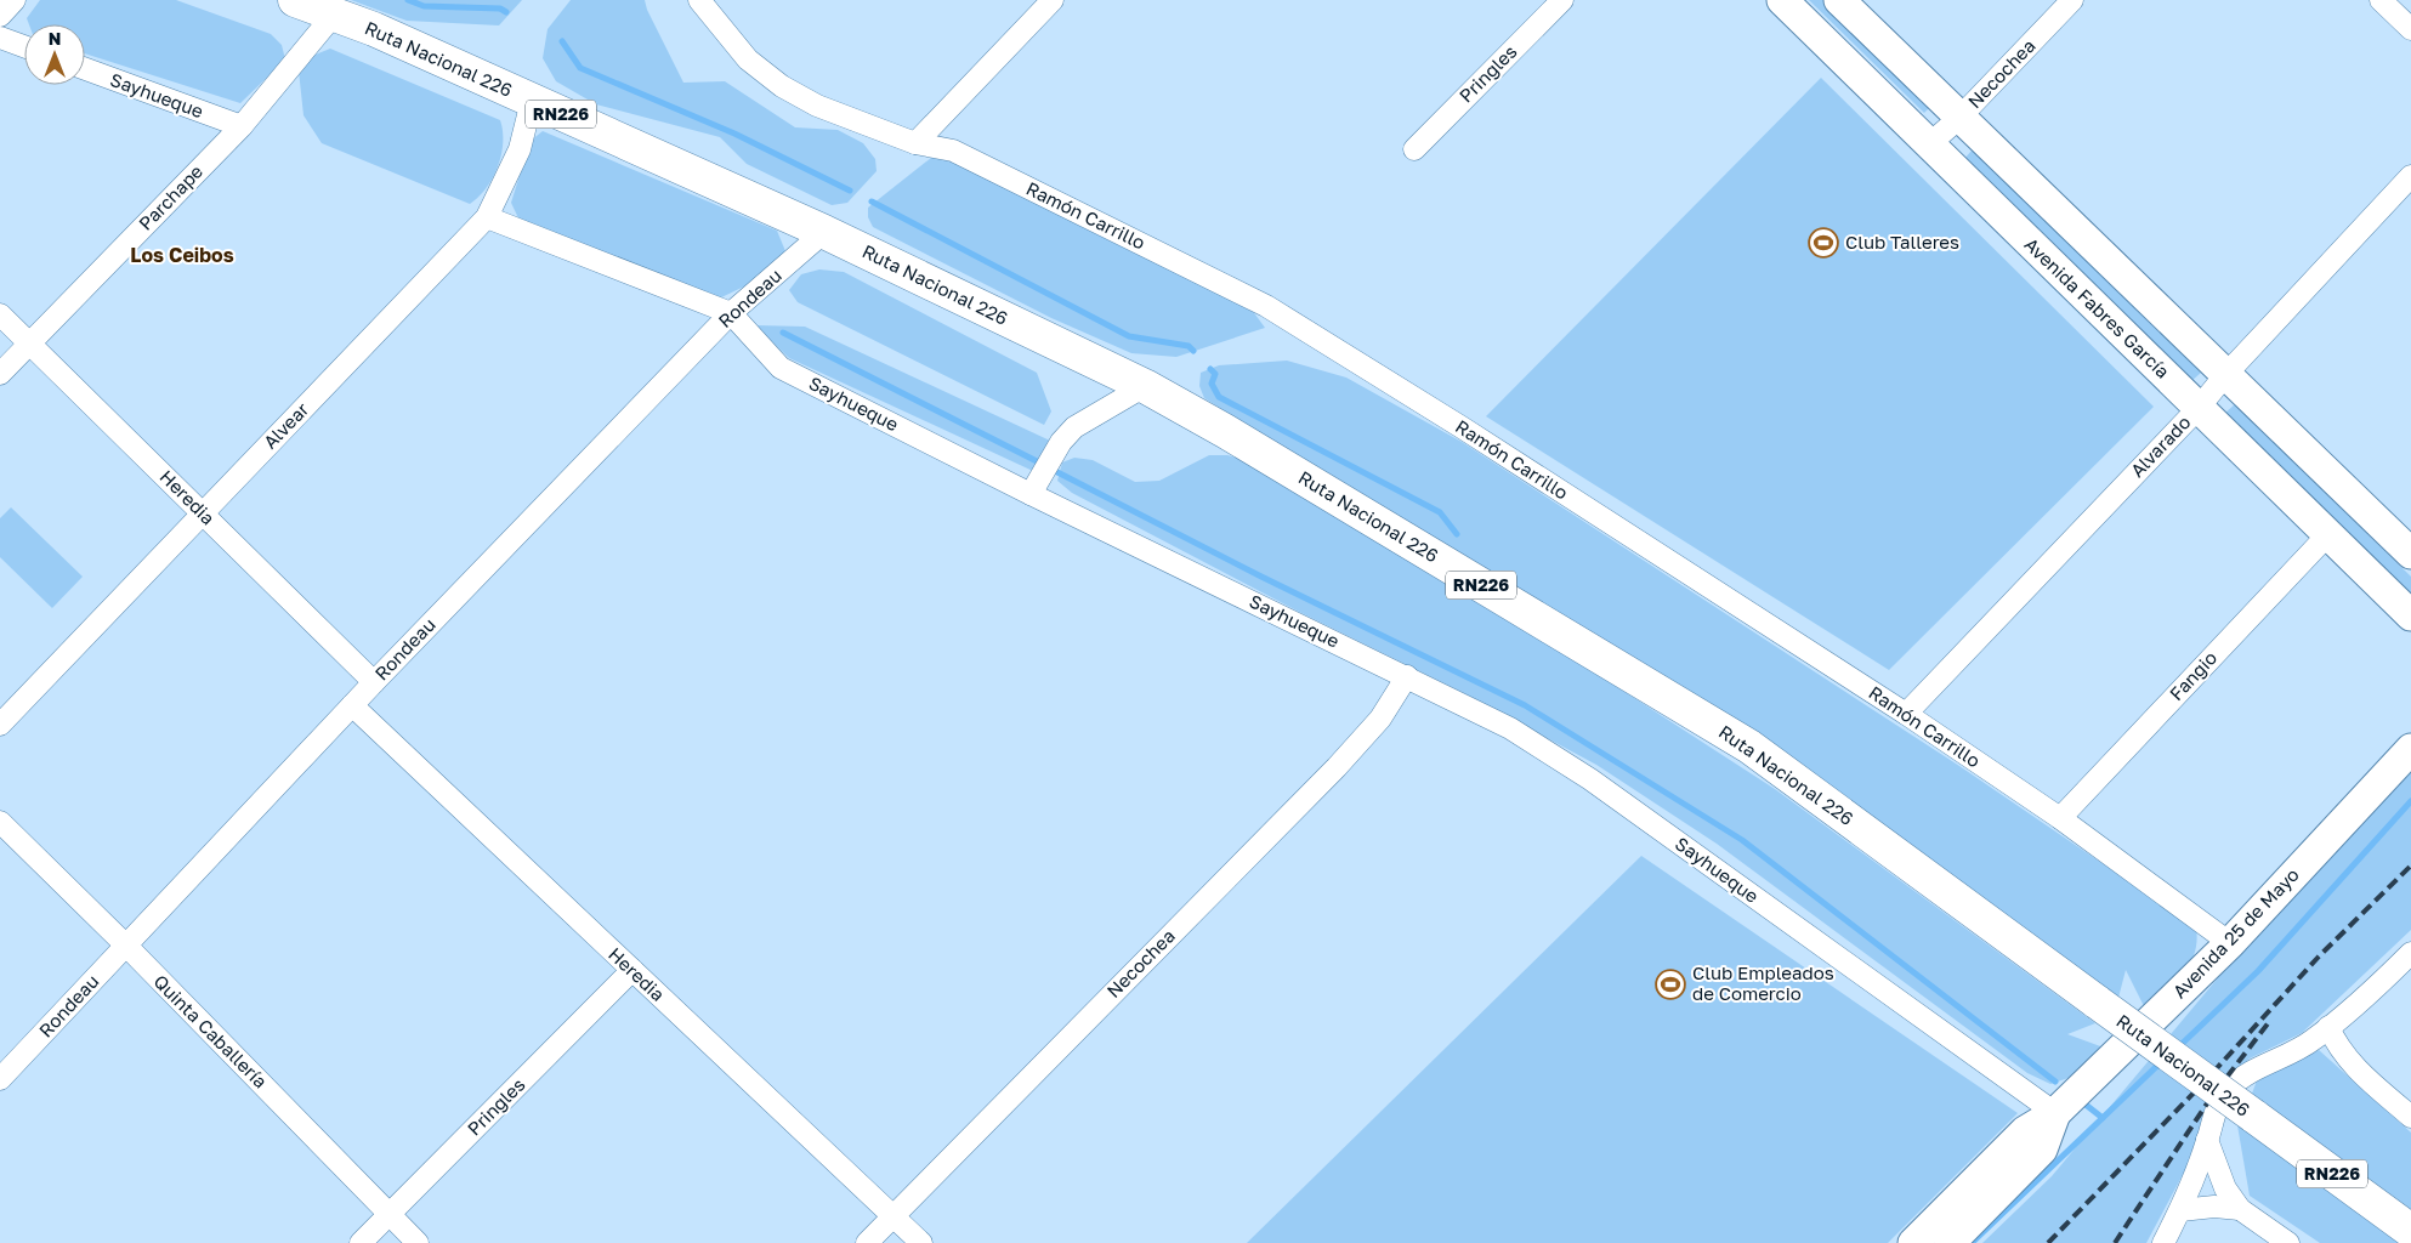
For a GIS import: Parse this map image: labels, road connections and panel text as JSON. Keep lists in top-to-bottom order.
{
  "streets": {
    "highway": ["Ruta Nacional 226", "RN226"],
    "street": [
      "Pringles",
      "Necochea",
      "Sayhueque",
      "Parchape",
      "Ramón Carrillo",
      "Rondeau",
      "Avenida Fabres García",
      "Alvear",
      "Alvarado",
      "Heredia",
      "Fangio",
      "Avenida 25 de Mayo",
      "Quinta Caballería"
    ]
  },
  "crossings": [
    ["Ruta Nacional 226", "Parchape"],
    ["Ruta Nacional 226", "Rondeau"],
    ["Ruta Nacional 226", "Alvear"],
    ["Pringles", "Heredia"],
    ["Pringles", "Quinta Caballería"],
    ["Necochea", "Sayhueque"],
    ["Necochea", "Avenida Fabres García"],
    ["Necochea", "Heredia"],
    ["Sayhueque", "Parchape"],
    ["Sayhueque", "Rondeau"],
    ["Sayhueque", "Alvear"],
    ["Sayhueque", "Avenida 25 de Mayo"],
    ["Parchape", "Heredia"],
    ["Ramón Carrillo", "Alvarado"],
    ["Ramón Carrillo", "Fangio"],
    ["Ramón Carrillo", "Avenida 25 de Mayo"],
    ["Rondeau", "Heredia"],
    ["Rondeau", "Quinta Caballería"],
    ["Avenida Fabres García", "Alvarado"],
    ["Avenida Fabres García", "Fangio"],
    ["Alvear", "Heredia"]
  ],
  "districts": ["Los Ceibos"],
  "places": {
    "sports": ["Club Talleres", "Club Empleados de Comercio"]
  },
  "north": "top"
}
